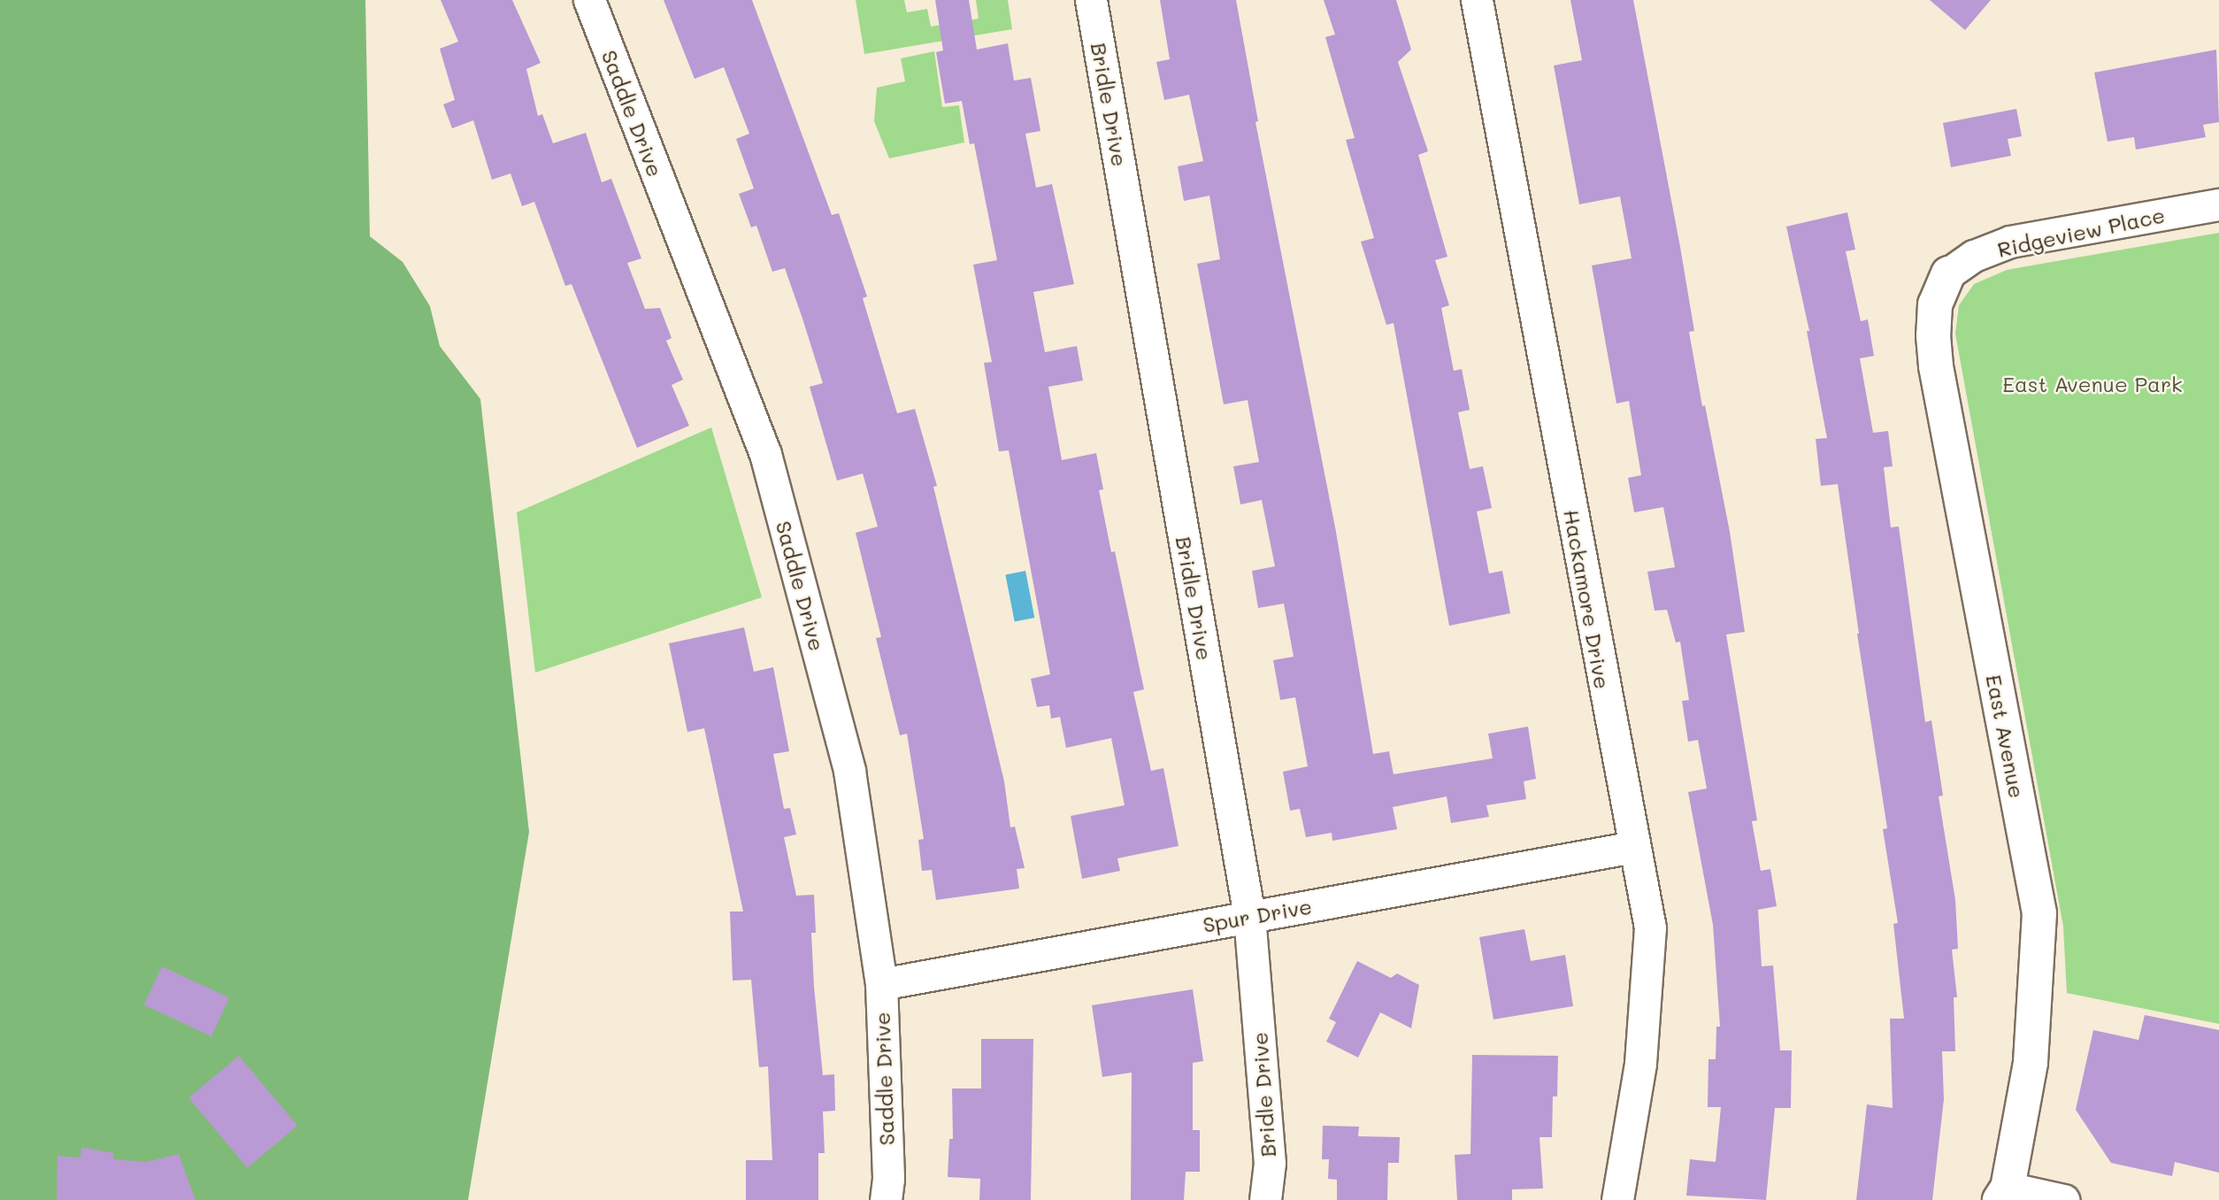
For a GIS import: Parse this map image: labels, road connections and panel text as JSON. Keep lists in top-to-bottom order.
{
  "streets": {
    "street": [
      "Bridle Drive",
      "Saddle Drive",
      "Ridgeview Place",
      "Hackamore Drive",
      "East Avenue",
      "Spur Drive"
    ]
  },
  "crossings": [
    ["Bridle Drive", "Spur Drive"],
    ["Saddle Drive", "Spur Drive"],
    ["Ridgeview Place", "East Avenue"],
    ["Hackamore Drive", "Spur Drive"]
  ],
  "parks": ["East Avenue Park"]
}
